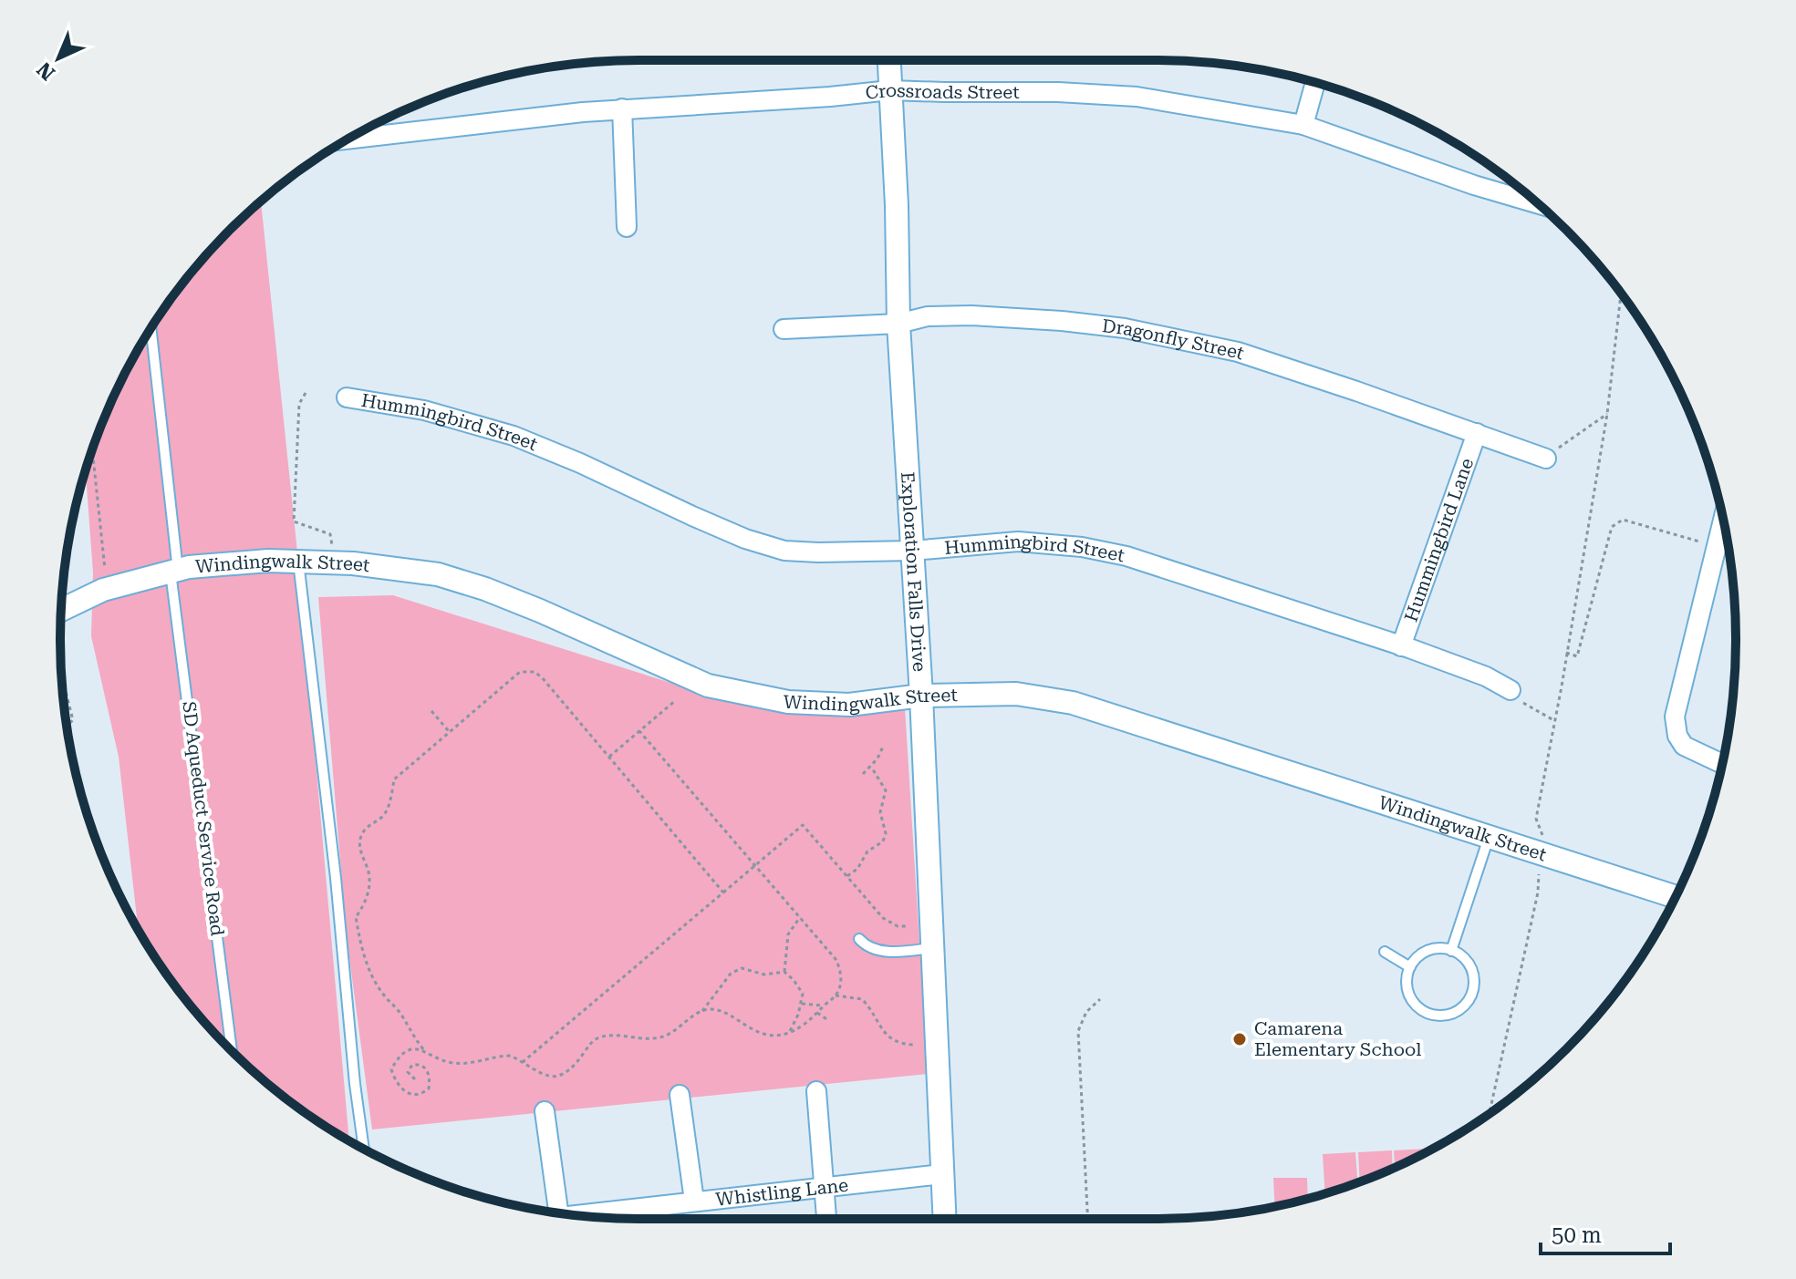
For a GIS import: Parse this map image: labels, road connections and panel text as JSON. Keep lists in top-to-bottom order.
{
  "streets": {
    "street": [
      "Crossroads Street",
      "Dragonfly Street",
      "Hummingbird Street",
      "Hummingbird Lane",
      "Windingwalk Street",
      "Exploration Falls Drive",
      "Whistling Lane"
    ],
    "lane": ["SD Aqueduct Service Road"]
  },
  "crossings": [
    ["Crossroads Street", "Exploration Falls Drive"],
    ["Dragonfly Street", "Hummingbird Lane"],
    ["Dragonfly Street", "Exploration Falls Drive"],
    ["Hummingbird Street", "Hummingbird Lane"],
    ["Hummingbird Street", "Exploration Falls Drive"],
    ["Windingwalk Street", "Exploration Falls Drive"],
    ["Windingwalk Street", "SD Aqueduct Service Road"],
    ["Exploration Falls Drive", "Whistling Lane"]
  ],
  "places": ["Camarena Elementary School"],
  "scale_bar": "50 m",
  "north": "bottom left"
}
